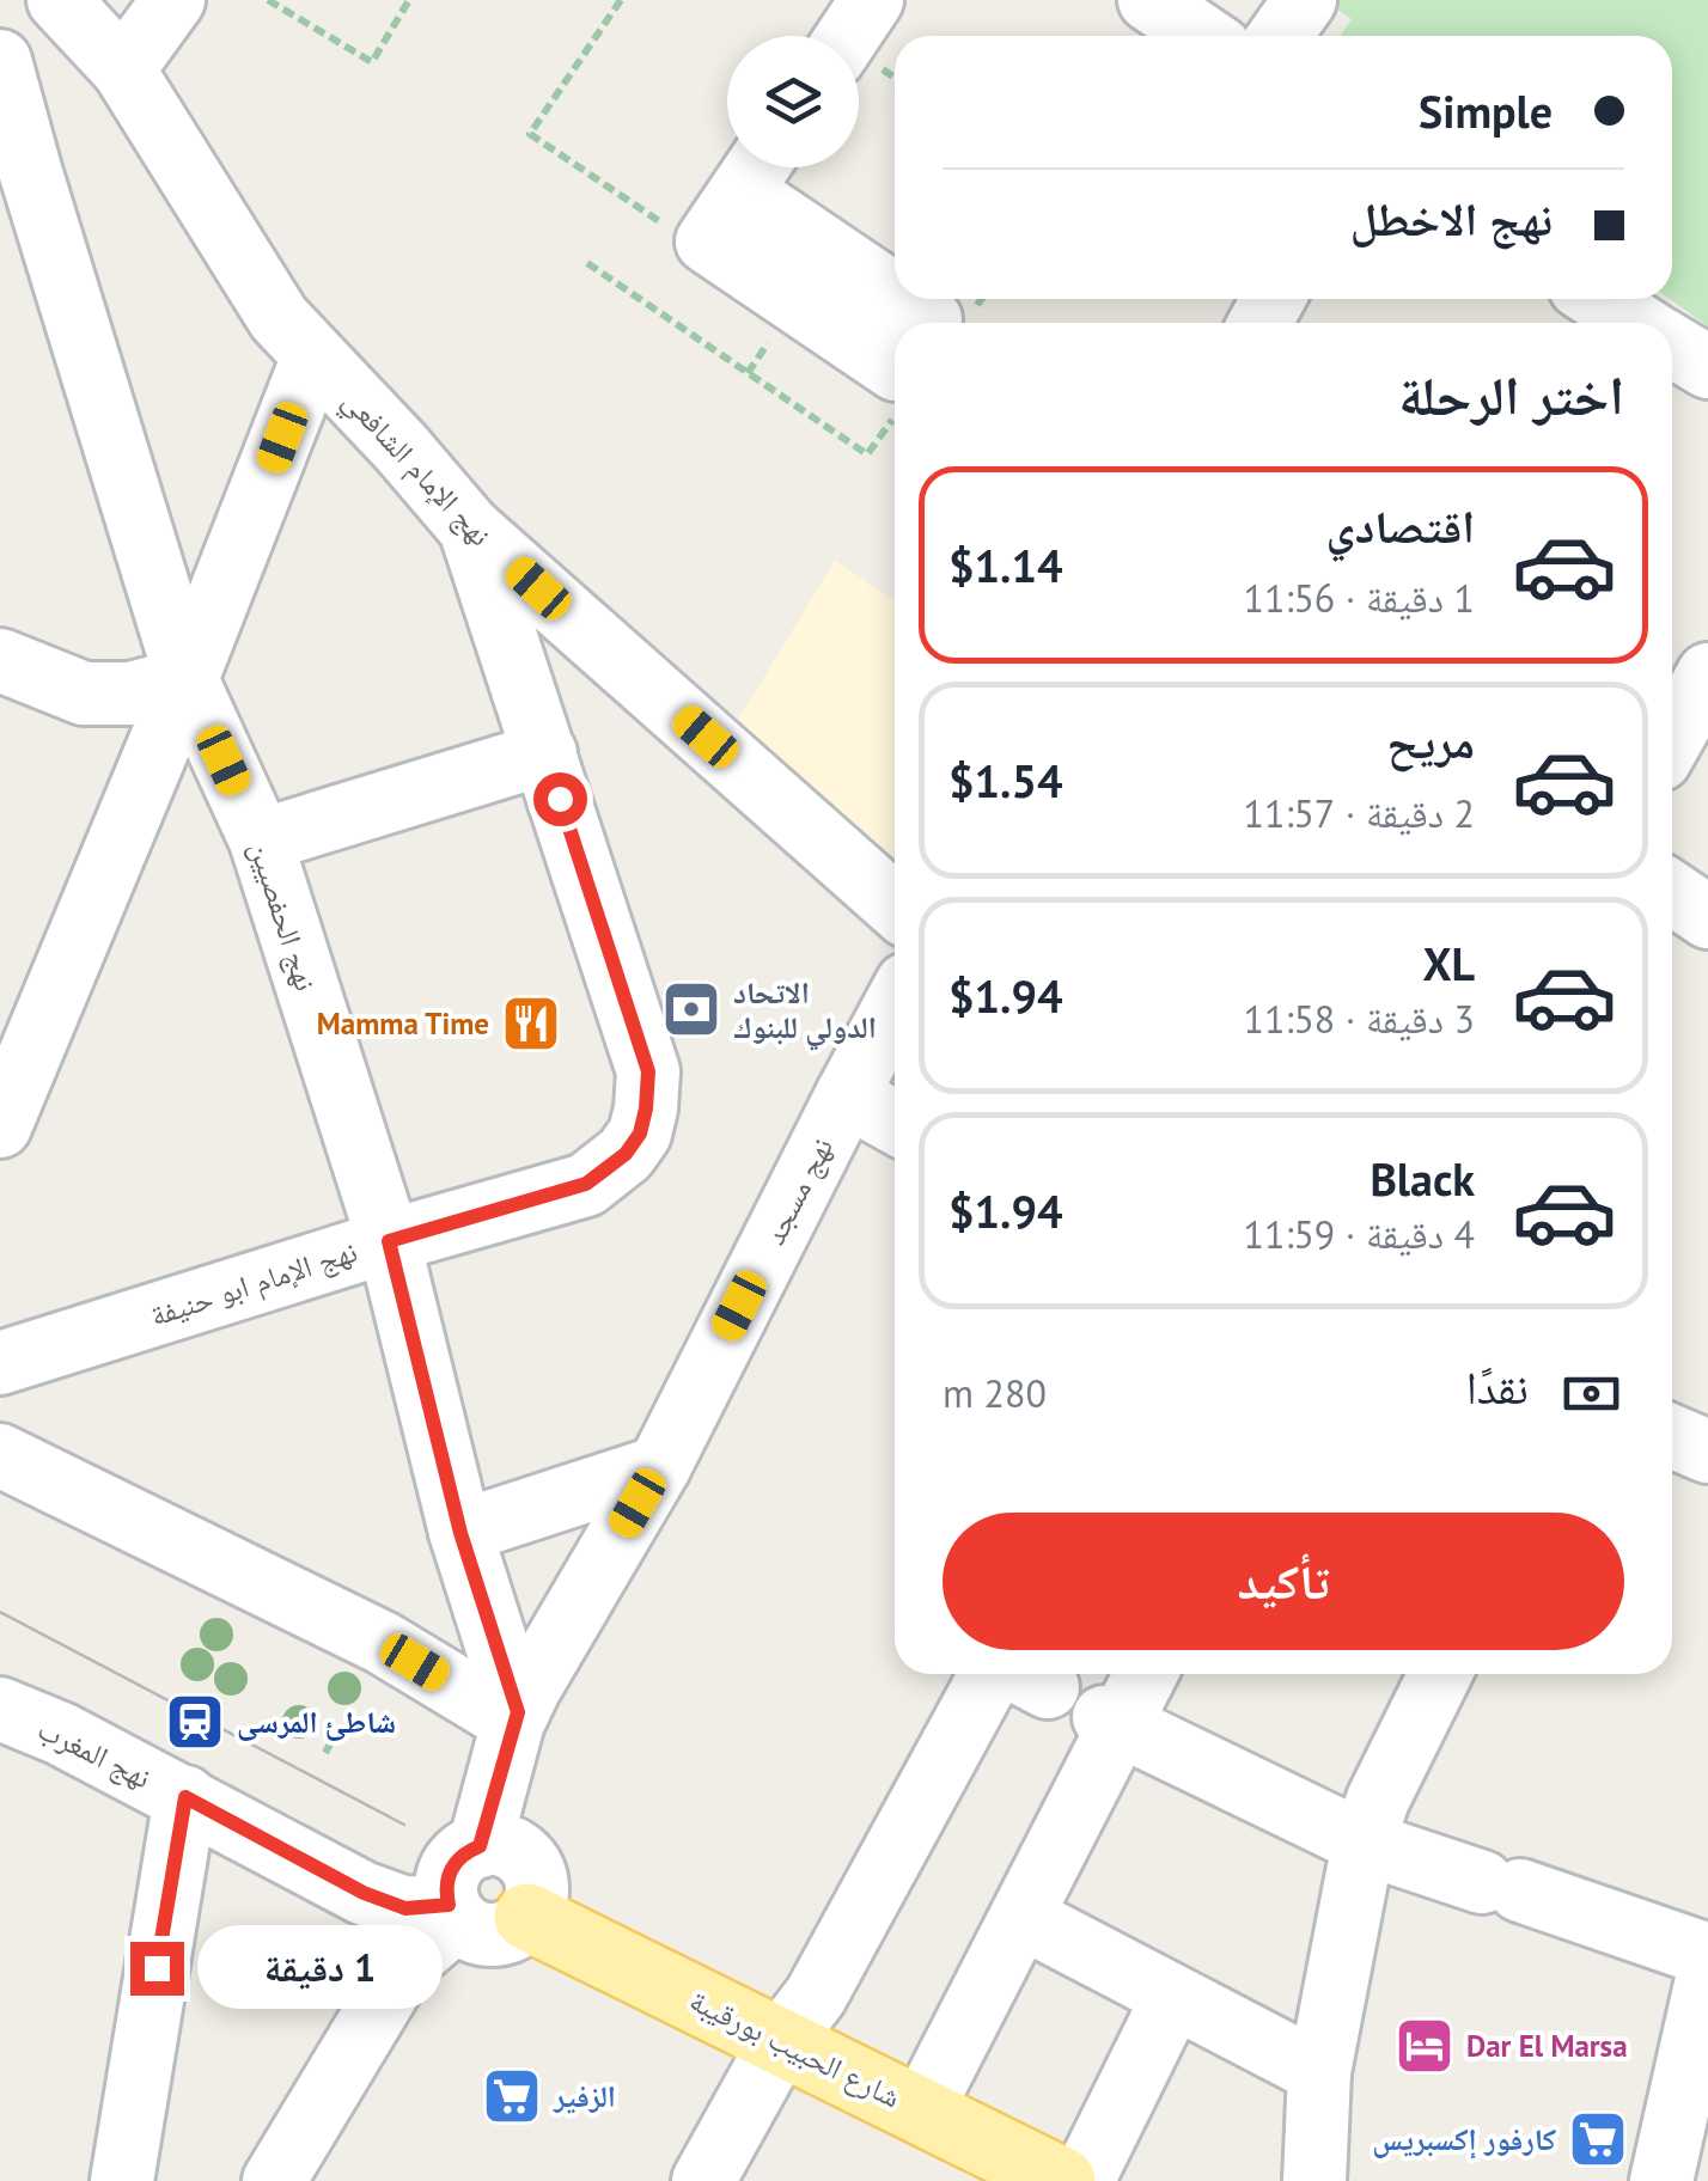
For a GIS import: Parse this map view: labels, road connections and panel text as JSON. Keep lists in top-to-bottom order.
{
  "streets": {
    "main road": ["شارع الحبيب بورقيبة"],
    "street": [
      "نهج الإمام الشافعي",
      "نهج الحفصيين",
      "نهج مسجد",
      "نهج الإمام ابو حنيفة",
      "نهج المغرب"
    ]
  },
  "crossings": [
    ["نهج الإمام الشافعي", "نهج الإمام ابو حنيفة"],
    ["نهج الحفصيين", "نهج مسجد"],
    ["نهج الحفصيين", "نهج الإمام ابو حنيفة"],
    ["نهج مسجد", "نهج المغرب"],
    ["نهج مسجد", "شارع الحبيب بورقيبة"],
    ["نهج المغرب", "شارع الحبيب بورقيبة"]
  ],
  "places": {
    "bank": ["الاتحاد الدولي للبنوك"],
    "restaurant": ["Mamma Time"],
    "station": ["شاطئ المرسى"],
    "hotel": ["Dar El Marsa"],
    "supermarket": ["الزفير", "كارفور إكسبريس"]
  },
  "page": {
    "banner": ["Simple", "نهج الاخطل"],
    "heading": "اختر الرحلة",
    "list": [
      {
        "name": "اقتصادي",
        "note": "1 دقيقة · 11:56",
        "value": "$1.14"
      },
      {
        "name": "مريح",
        "note": "2 دقيقة · 11:57",
        "value": "$1.54"
      },
      {
        "name": "XL",
        "note": "3 دقيقة · 11:58",
        "value": "$1.94"
      },
      {
        "name": "Black",
        "note": "4 دقيقة · 11:59",
        "value": "$1.94"
      }
    ],
    "pay": ["نقدًا", "280 m"],
    "buttons": "تأكيد",
    "bubble": "1 دقيقة"
  }
}
